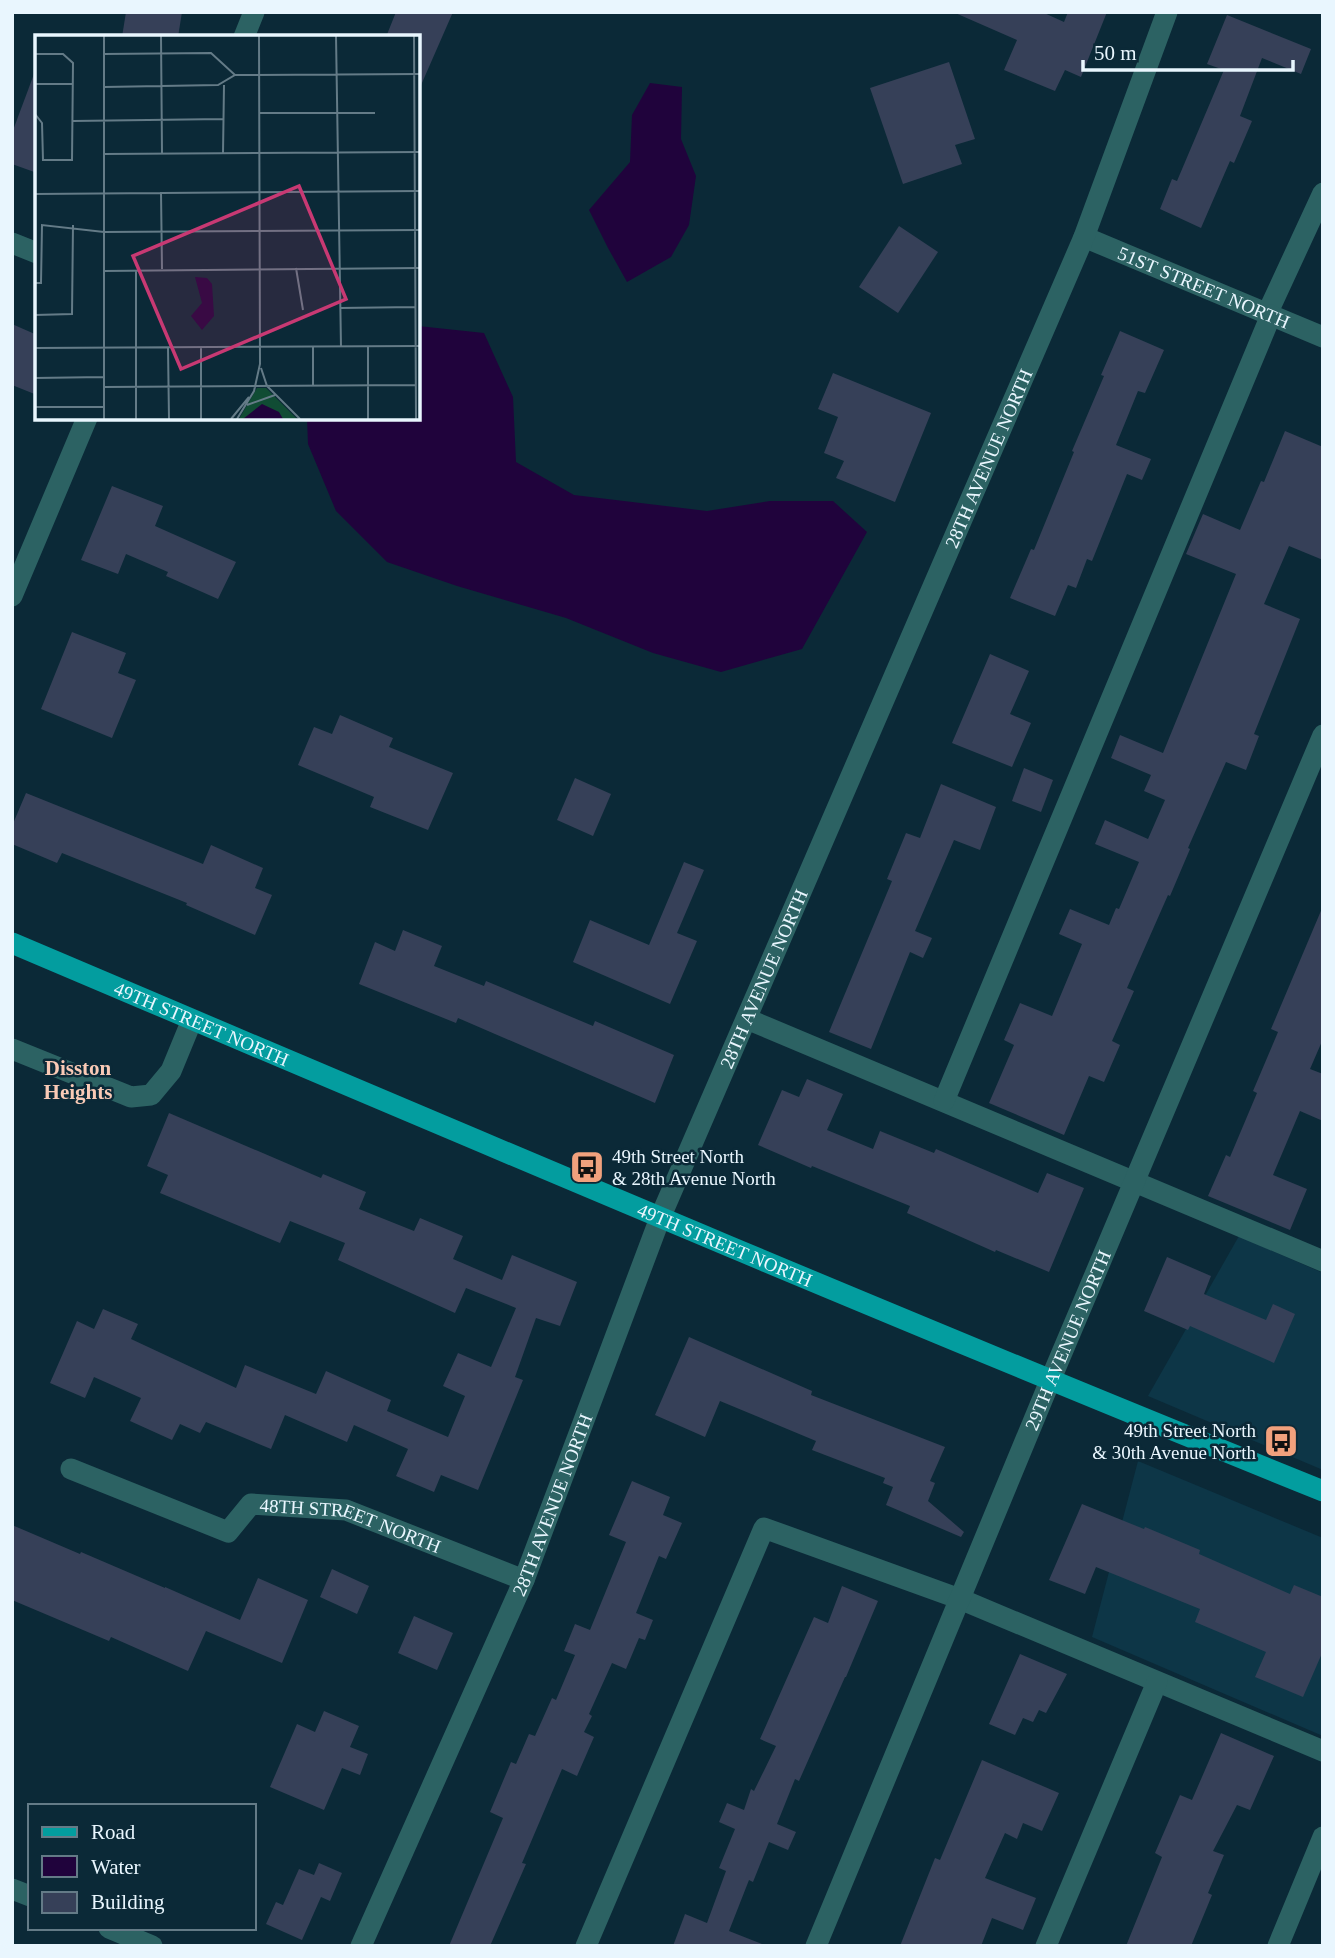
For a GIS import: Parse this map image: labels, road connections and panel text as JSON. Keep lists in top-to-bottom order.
{
  "streets": {
    "main road": ["49TH STREET NORTH"],
    "street": [
      "51ST STREET NORTH",
      "28TH AVENUE NORTH",
      "29TH AVENUE NORTH",
      "48TH STREET NORTH"
    ]
  },
  "crossings": [
    ["51ST STREET NORTH", "28TH AVENUE NORTH"],
    ["28TH AVENUE NORTH", "49TH STREET NORTH"],
    ["28TH AVENUE NORTH", "48TH STREET NORTH"],
    ["49TH STREET NORTH", "29TH AVENUE NORTH"]
  ],
  "districts": ["Disston Heights"],
  "places": {
    "bus stop": ["49th Street North & 28th Avenue North", "49th Street North & 30th Avenue North"]
  },
  "legend": ["Road", "Water", "Building"],
  "scale_bar": "50 m"
}
